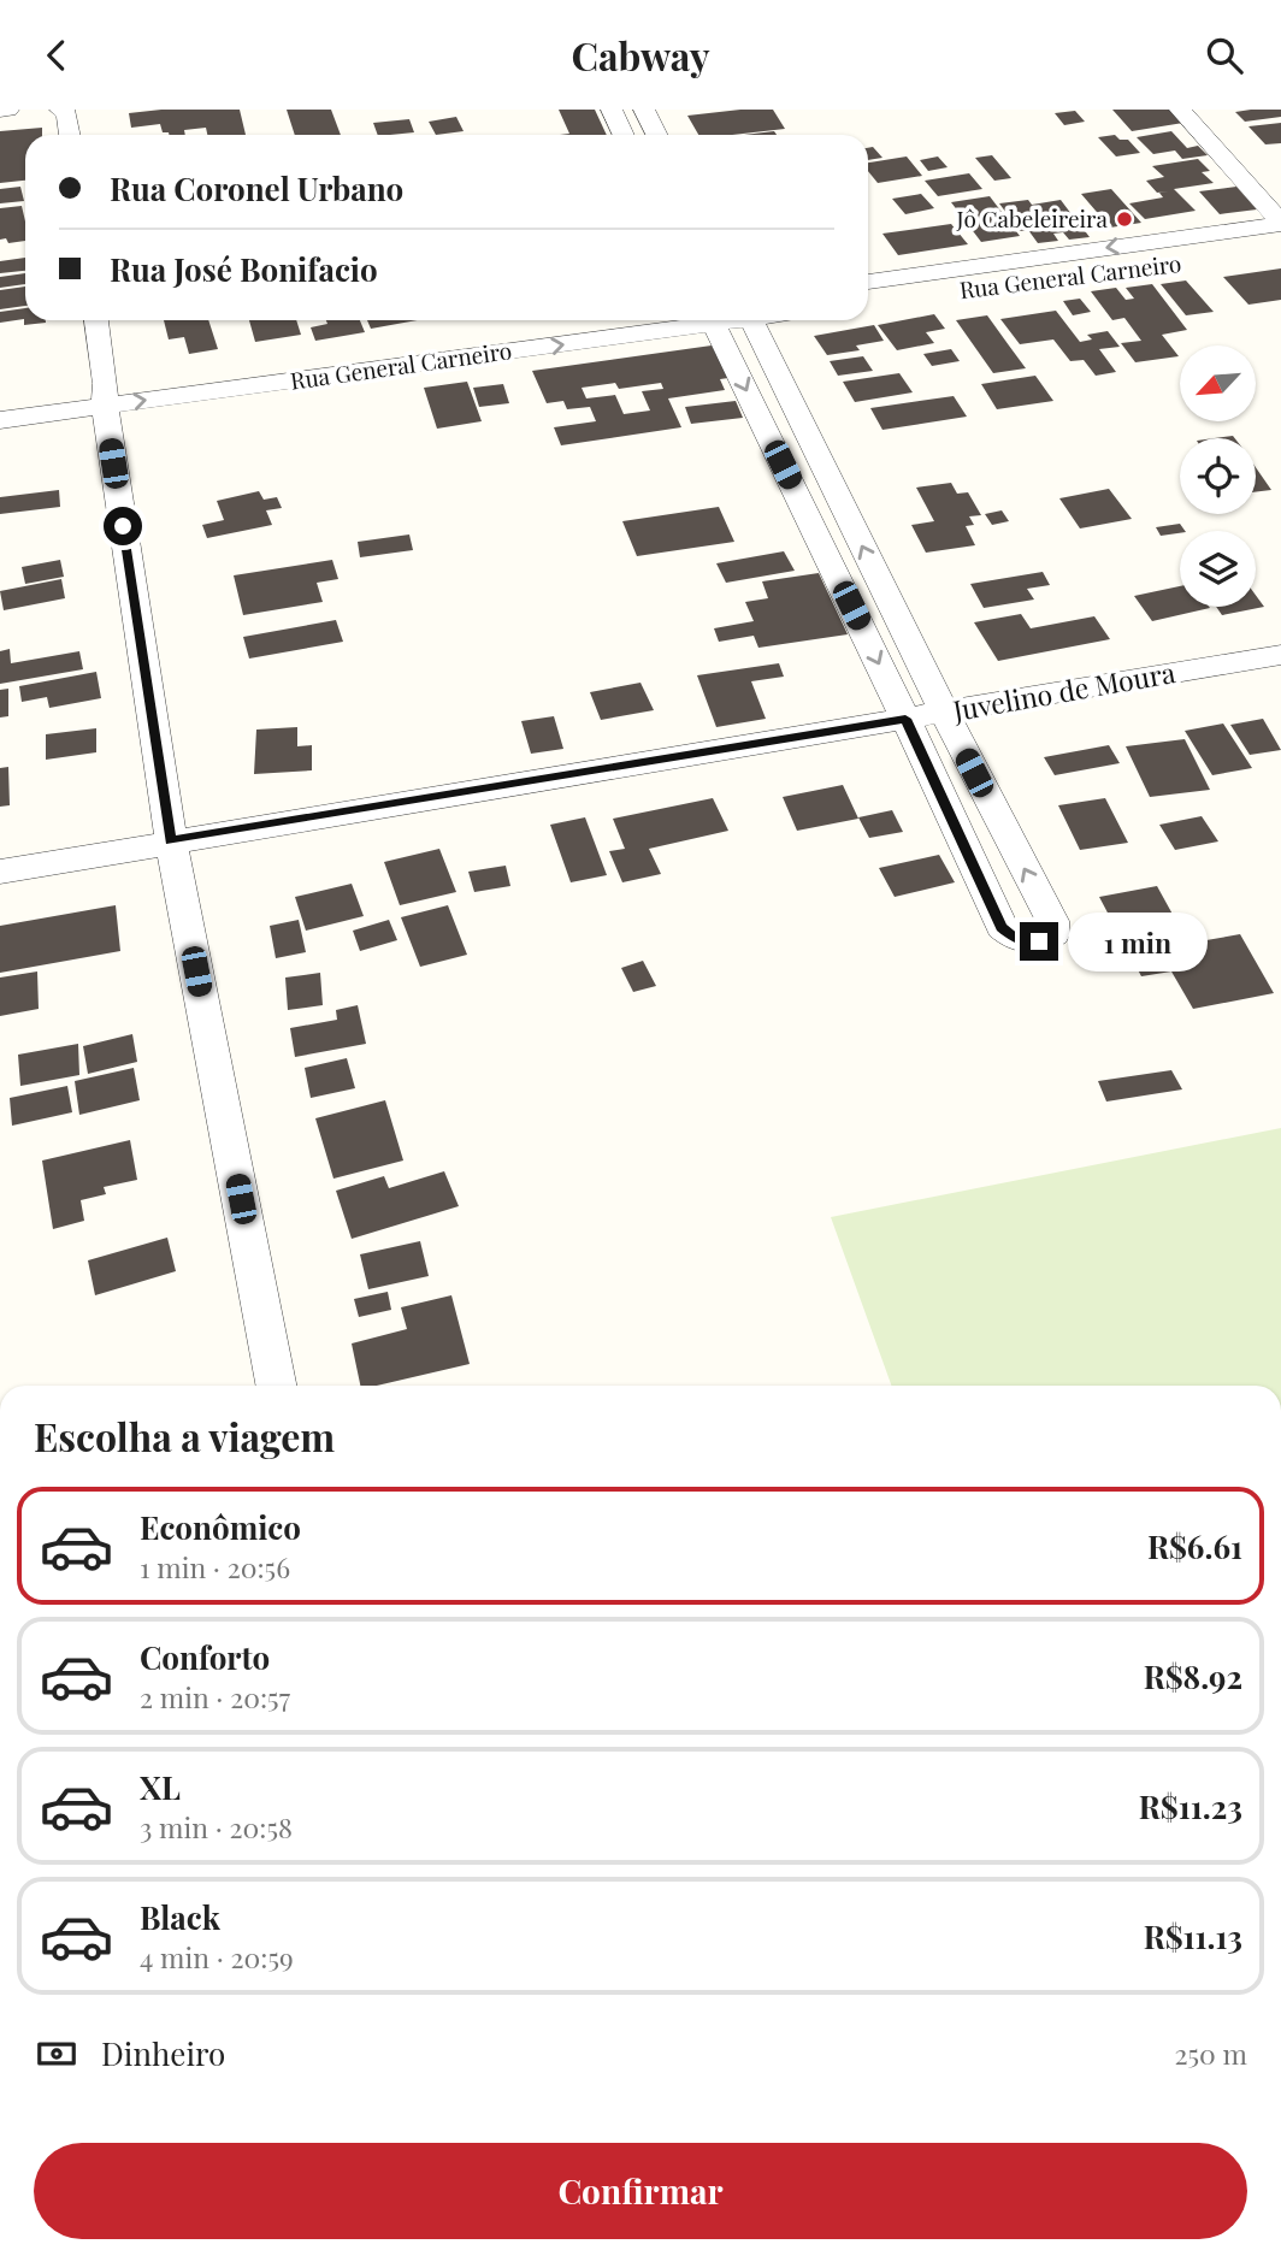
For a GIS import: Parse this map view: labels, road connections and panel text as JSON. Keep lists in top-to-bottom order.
{
  "streets": {
    "street": ["Rua General Carneiro", "Juvelino de Moura"]
  },
  "places": ["Jô Cabeleireira"],
  "north": "bottom left",
  "page": {
    "header": "Cabway",
    "banner": ["Rua Coronel Urbano", "Rua José Bonifacio"],
    "bubble": "1 min",
    "heading": "Escolha a viagem",
    "list": [
      {
        "name": "Econômico",
        "note": "1 min · 20:56",
        "value": "R$6.61"
      },
      {
        "name": "Conforto",
        "note": "2 min · 20:57",
        "value": "R$8.92"
      },
      {
        "name": "XL",
        "note": "3 min · 20:58",
        "value": "R$11.23"
      },
      {
        "name": "Black",
        "note": "4 min · 20:59",
        "value": "R$11.13"
      }
    ],
    "pay": ["Dinheiro", "250 m"],
    "buttons": "Confirmar"
  }
}
